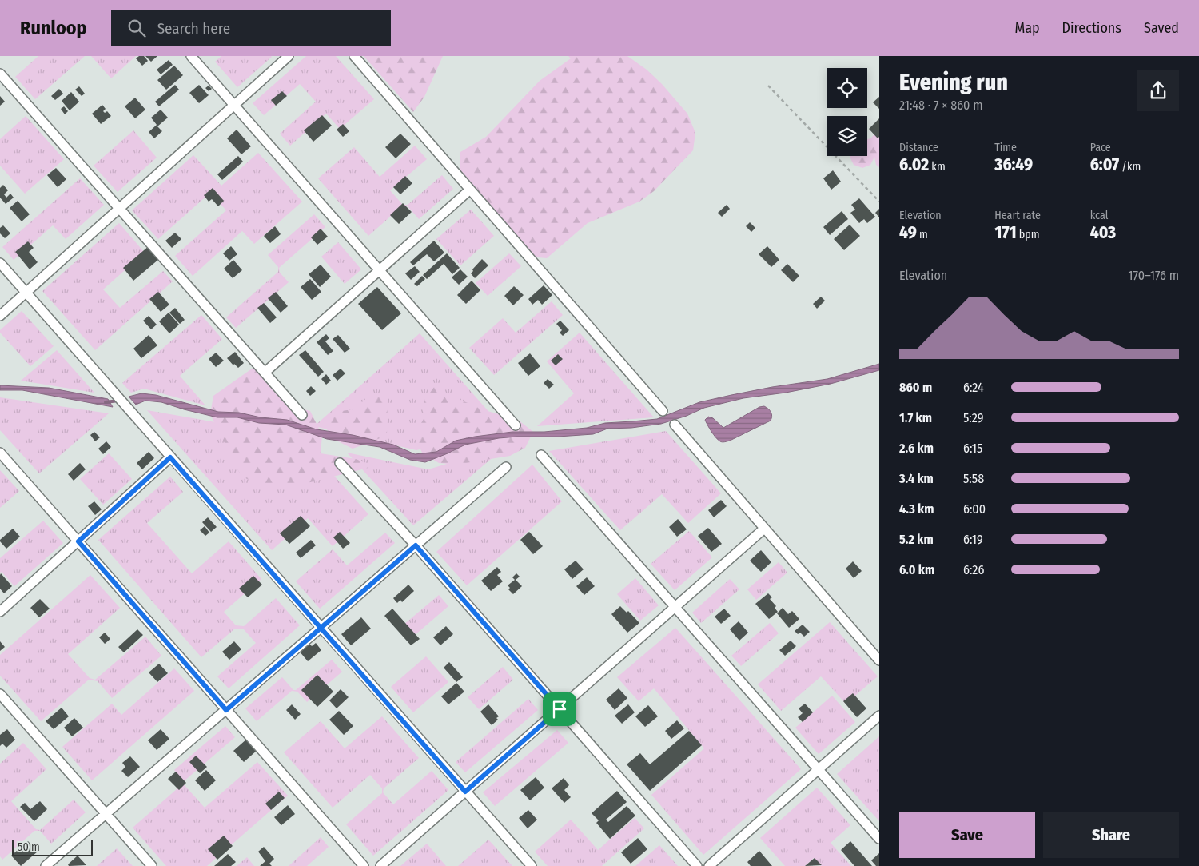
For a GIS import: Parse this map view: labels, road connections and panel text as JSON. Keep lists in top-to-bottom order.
{
  "scale_bar": "50 m",
  "page": {
    "header": "Runloop",
    "search": "Search here",
    "nav": ["Map", "Directions", "Saved"],
    "heading": ["Evening run", "21:48 · 7 × 860 m"],
    "stats": [
      ["Distance", "6.02 km"],
      ["Time", "36:49"],
      ["Pace", "6:07 /km"],
      ["Elevation", "49 m"],
      ["Heart rate", "171 bpm"],
      ["kcal", "403"]
    ],
    "chart": ["Elevation", "170–176 m"],
    "list": [
      {
        "name": "860 m",
        "note": "6:24"
      },
      {
        "name": "1.7 km",
        "note": "5:29"
      },
      {
        "name": "2.6 km",
        "note": "6:15"
      },
      {
        "name": "3.4 km",
        "note": "5:58"
      },
      {
        "name": "4.3 km",
        "note": "6:00"
      },
      {
        "name": "5.2 km",
        "note": "6:19"
      },
      {
        "name": "6.0 km",
        "note": "6:26"
      }
    ],
    "buttons": ["Save", "Share"],
    "scale": "50 m"
  }
}
